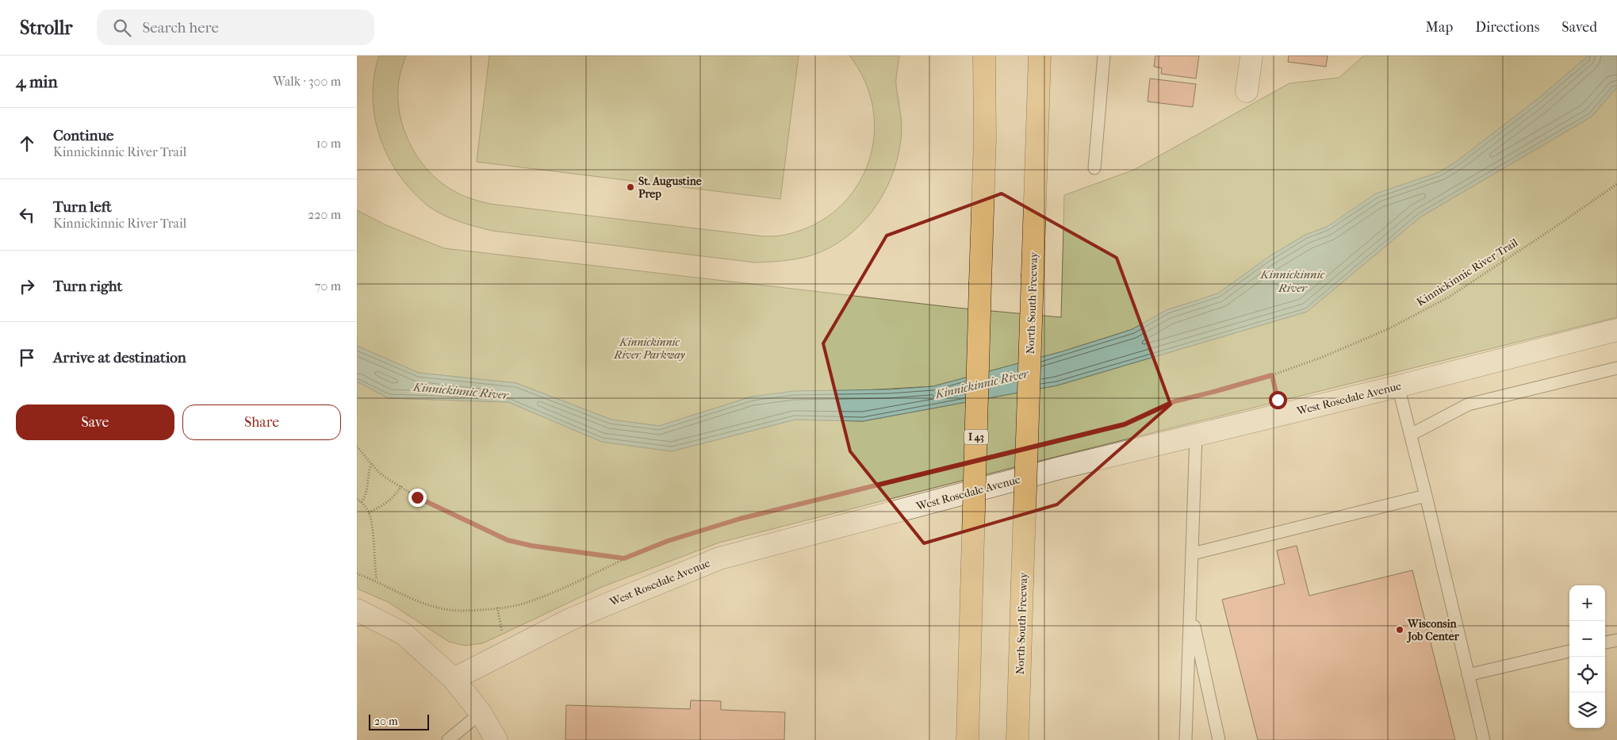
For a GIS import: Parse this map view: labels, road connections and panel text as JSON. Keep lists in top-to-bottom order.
{
  "streets": {
    "highway": ["North-South Freeway", "I 43"],
    "street": ["West Rosedale Avenue"],
    "path": ["Kinnickinnic River Trail"]
  },
  "water": ["Kinnickinnic River"],
  "parks": ["Kinnickinnic River Parkway"],
  "places": ["St. Augustine Prep", "Wisconsin Job Center"],
  "scale_bar": "20 m",
  "page": {
    "header": "Strollr",
    "search": "Search here",
    "nav": ["Map", "Directions", "Saved"],
    "heading": ["4 min", "Walk · 300 m"],
    "list": [
      ["Continue", "Kinnickinnic River Trail", "10 m"],
      ["Turn left", "Kinnickinnic River Trail", "220 m"],
      ["Turn right", "70 m"],
      "Arrive at destination"
    ],
    "buttons": ["Save", "Share"],
    "map_buttons": ["+", "−"],
    "scale": "20 m"
  }
}
